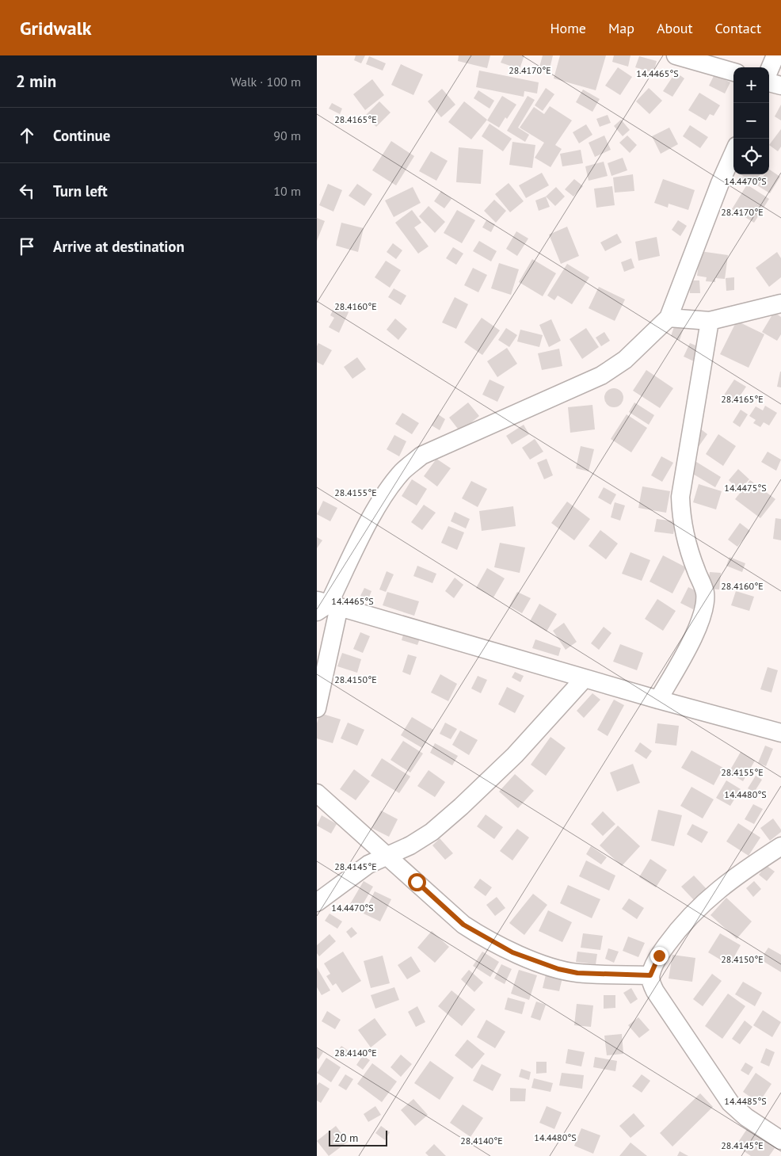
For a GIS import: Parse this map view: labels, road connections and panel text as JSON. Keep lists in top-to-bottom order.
{
  "scale_bar": "20 m",
  "page": {
    "header": "Gridwalk",
    "nav": [
      "Home",
      "Map",
      "About",
      "Contact"
    ],
    "heading": ["2 min", "Walk · 100 m"],
    "map_buttons": ["+", "−"],
    "list": [
      ["Continue", "90 m"],
      ["Turn left", "10 m"],
      "Arrive at destination"
    ],
    "scale": "20 m"
  },
  "coordinates": [
    "28.4170°E",
    "14.4465°S",
    "28.4165°E",
    "14.4470°S",
    "28.4160°E",
    "14.4475°S",
    "28.4155°E",
    "28.4150°E",
    "14.4480°S",
    "28.4145°E",
    "28.4140°E",
    "14.4485°S"
  ]
}
